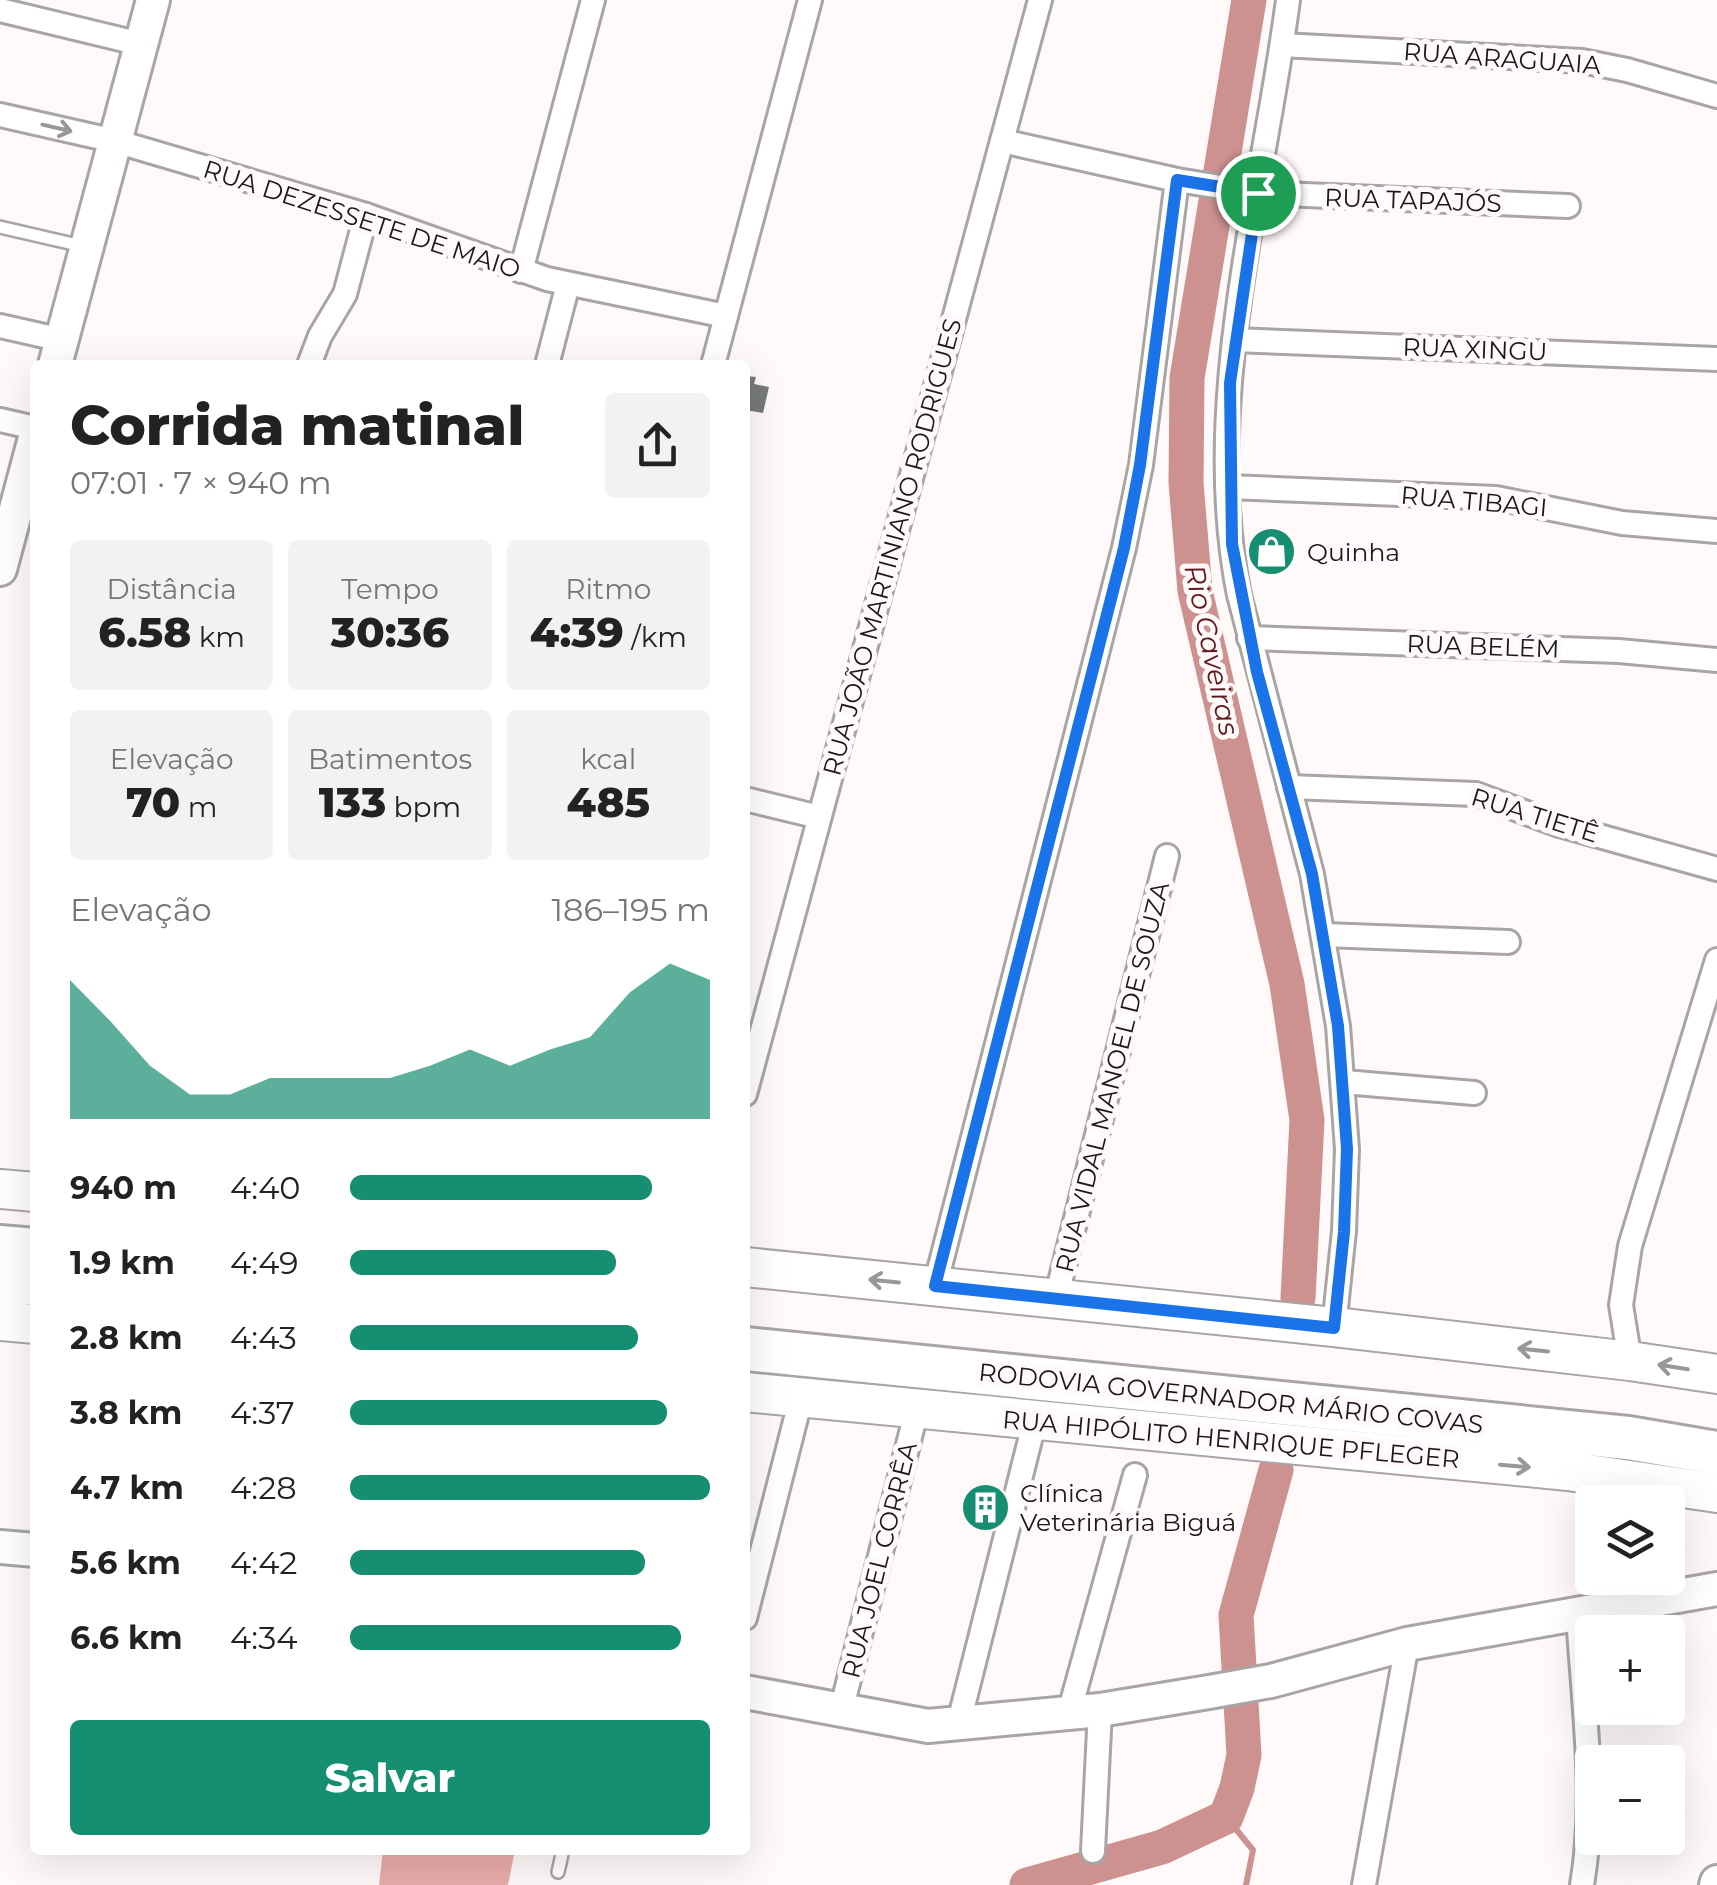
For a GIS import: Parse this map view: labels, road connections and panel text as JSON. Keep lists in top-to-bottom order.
{
  "streets": {
    "highway": ["RODOVIA GOVERNADOR MÁRIO COVAS"],
    "main road": ["RUA HIPÓLITO HENRIQUE PFLEGER"],
    "street": [
      "RUA ARAGUAIA",
      "RUA TAPAJÓS",
      "RUA DEZESSETE DE MAIO",
      "RUA XINGU",
      "RUA TIBAGI",
      "RUA JOÃO MARTINIANO RODRIGUES",
      "RUA BELÉM",
      "RUA TIETÊ",
      "RUA VIDAL MANOEL DE SOUZA",
      "RUA JOEL CORRÊA"
    ]
  },
  "crossings": [
    ["RUA TAPAJÓS", "RUA JOÃO MARTINIANO RODRIGUES"],
    ["RUA HIPÓLITO HENRIQUE PFLEGER", "RUA JOEL CORRÊA"]
  ],
  "water": ["Rio Caveiras"],
  "places": {
    "shop": ["Quinha"],
    "building": ["Clínica Veterinária Biguá"]
  },
  "page": {
    "heading": ["Corrida matinal", "07:01 · 7 × 940 m"],
    "stats": [
      ["Distância", "6.58 km"],
      ["Tempo", "30:36"],
      ["Ritmo", "4:39 /km"],
      ["Elevação", "70 m"],
      ["Batimentos", "133 bpm"],
      ["kcal", "485"]
    ],
    "chart": ["Elevação", "186–195 m"],
    "list": [
      {
        "name": "940 m",
        "note": "4:40"
      },
      {
        "name": "1.9 km",
        "note": "4:49"
      },
      {
        "name": "2.8 km",
        "note": "4:43"
      },
      {
        "name": "3.8 km",
        "note": "4:37"
      },
      {
        "name": "4.7 km",
        "note": "4:28"
      },
      {
        "name": "5.6 km",
        "note": "4:42"
      },
      {
        "name": "6.6 km",
        "note": "4:34"
      }
    ],
    "map_buttons": ["+", "−"],
    "buttons": "Salvar"
  }
}
